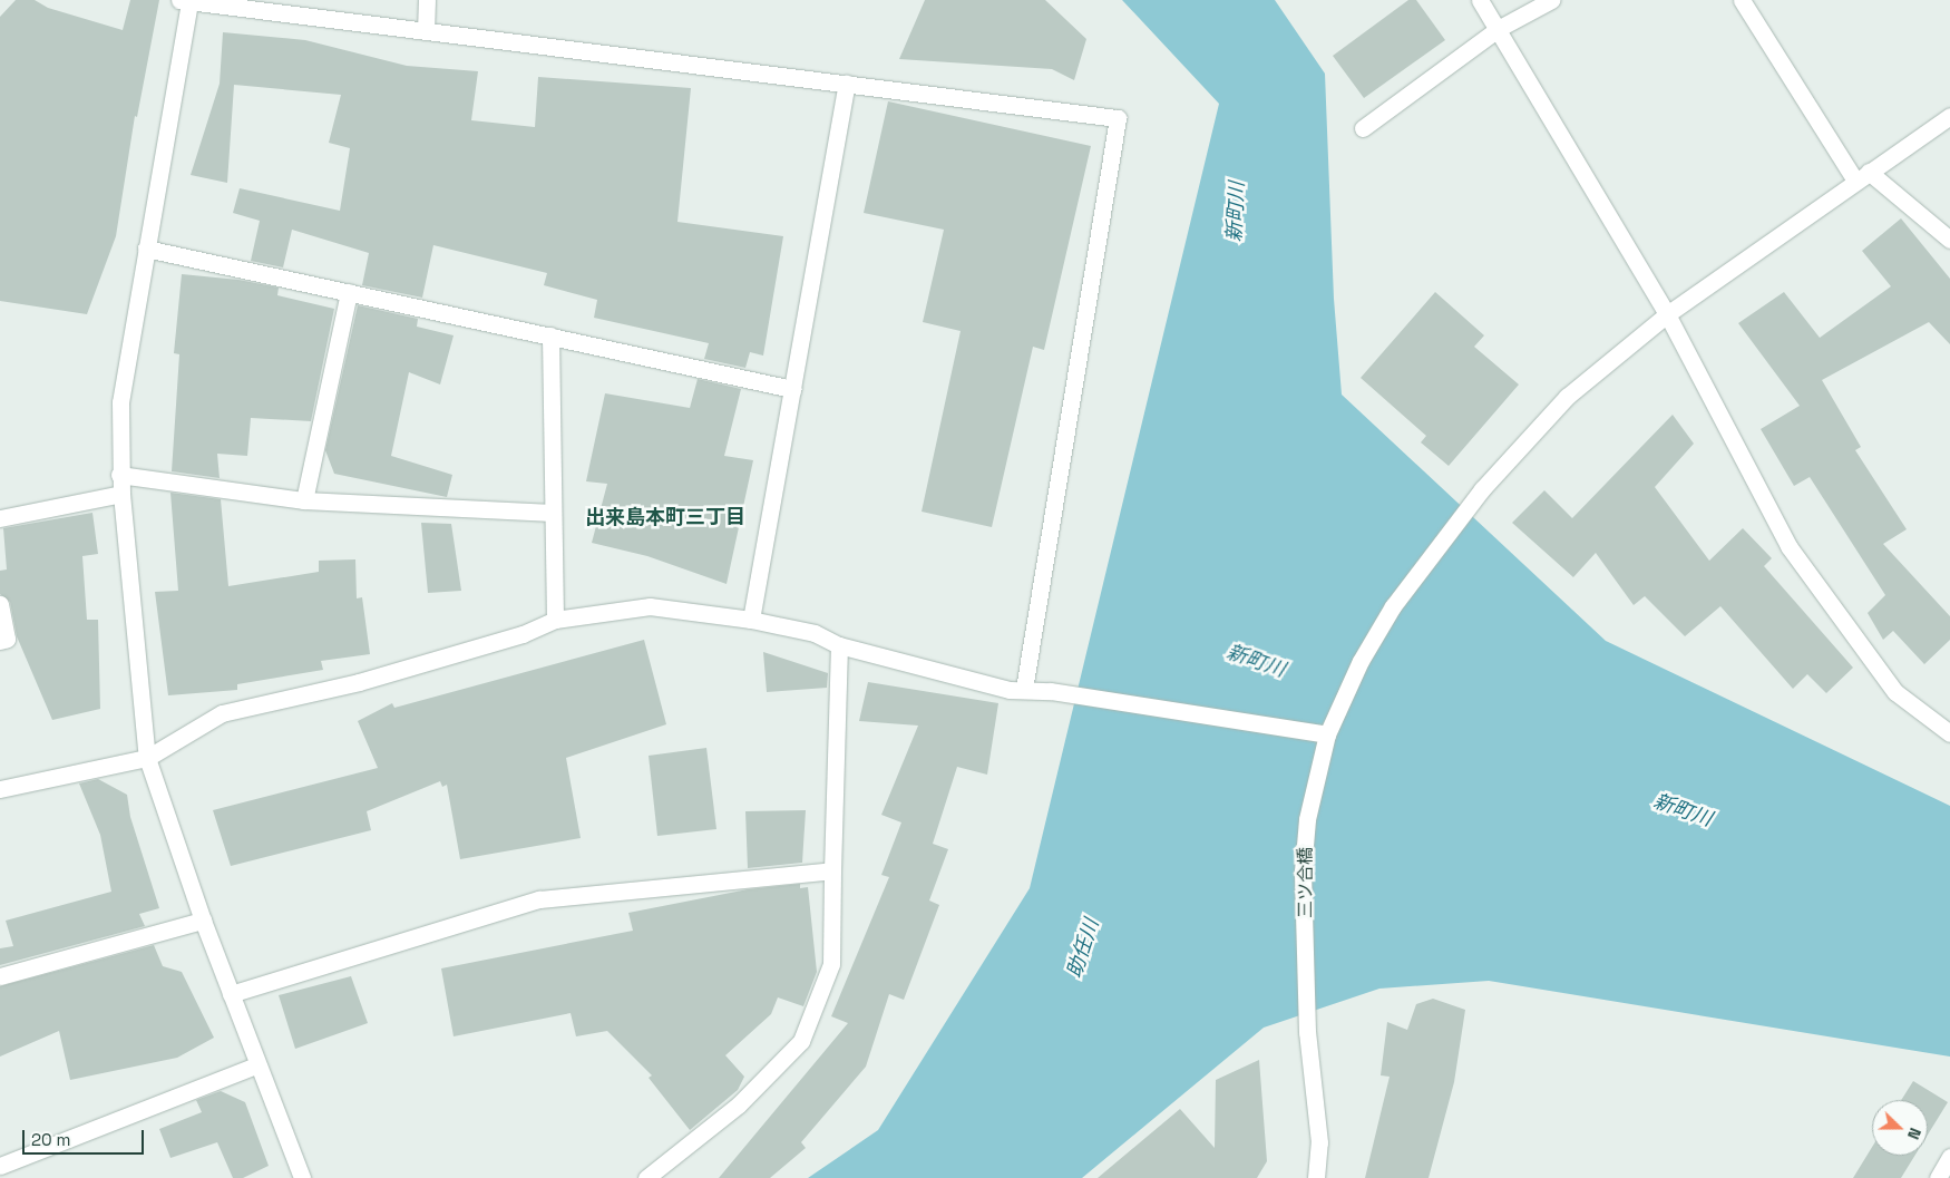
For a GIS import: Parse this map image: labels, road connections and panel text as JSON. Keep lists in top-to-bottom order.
{
  "streets": {
    "street": ["三ツ合橋"]
  },
  "districts": ["出来島本町三丁目"],
  "water": ["新町川", "助任川"],
  "scale_bar": "20 m",
  "north": "right"
}
